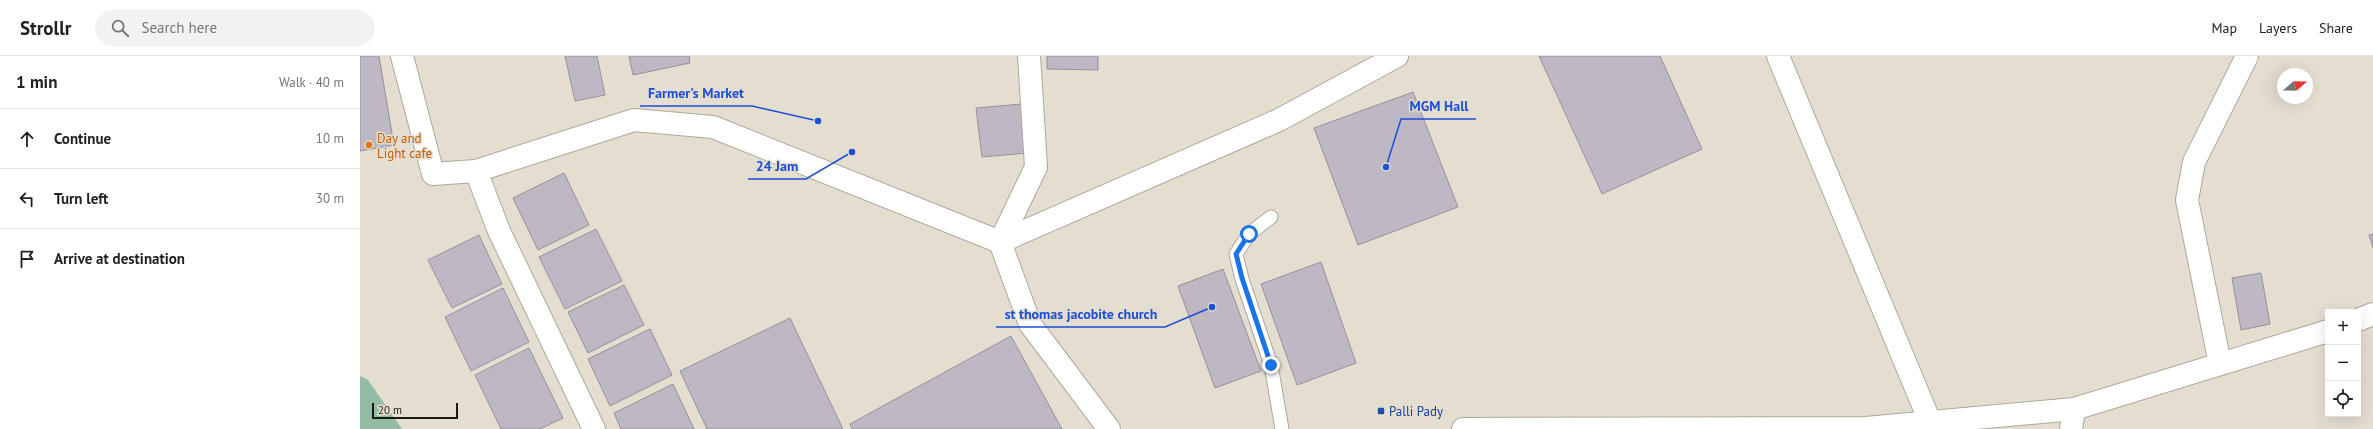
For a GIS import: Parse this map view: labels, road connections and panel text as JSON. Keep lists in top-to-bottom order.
{
  "places": {
    "other": [
      "Farmer's Market",
      "Day and Light cafe",
      "24 Jam",
      "MGM Hall",
      "st thomas jacobite church"
    ],
    "transit": ["Palli Pady"]
  },
  "scale_bar": "20 m",
  "north": "right",
  "page": {
    "header": "Strollr",
    "search": "Search here",
    "nav": ["Map", "Layers", "Share"],
    "heading": ["1 min", "Walk · 40 m"],
    "list": [
      ["Continue", "10 m"],
      ["Turn left", "30 m"],
      "Arrive at destination"
    ],
    "map_buttons": ["+", "−"],
    "scale": "20 m"
  }
}
